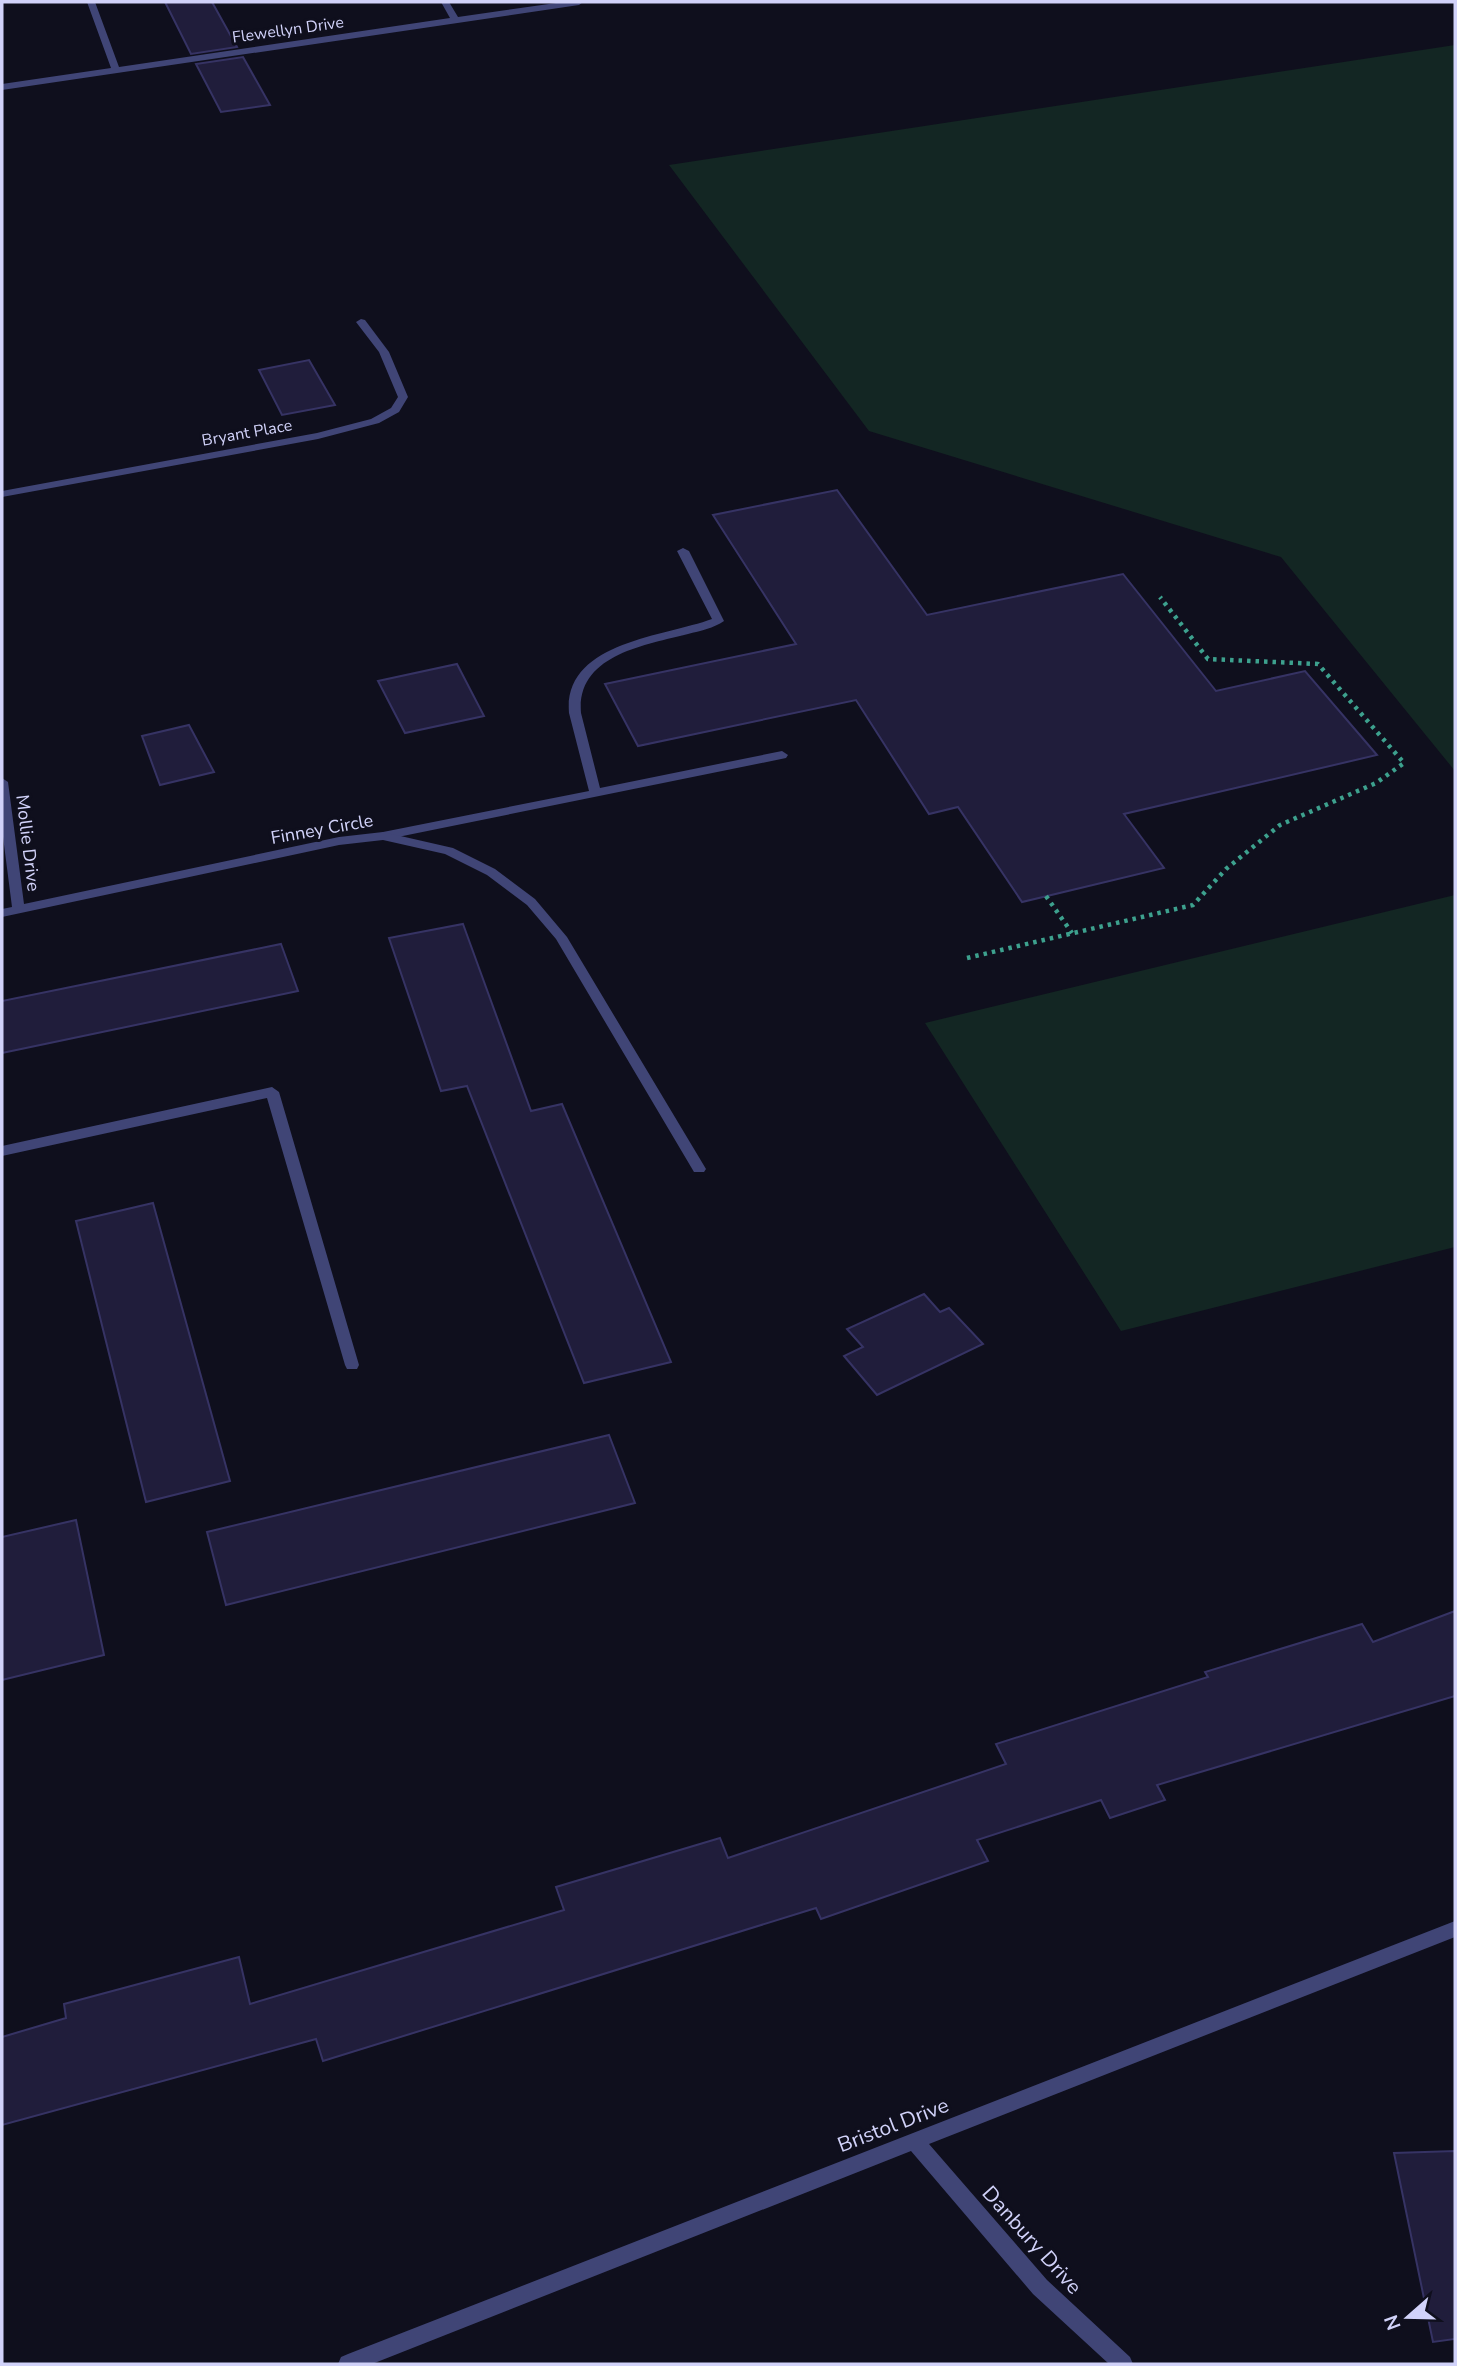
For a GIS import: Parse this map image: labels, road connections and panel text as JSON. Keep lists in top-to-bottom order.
{
  "streets": {
    "street": [
      "Flewellyn Drive",
      "Bryant Place",
      "Finney Circle",
      "Mollie Drive",
      "Bristol Drive",
      "Danbury Drive"
    ]
  },
  "crossings": [
    ["Finney Circle", "Mollie Drive"],
    ["Bristol Drive", "Danbury Drive"]
  ],
  "north": "left"
}
